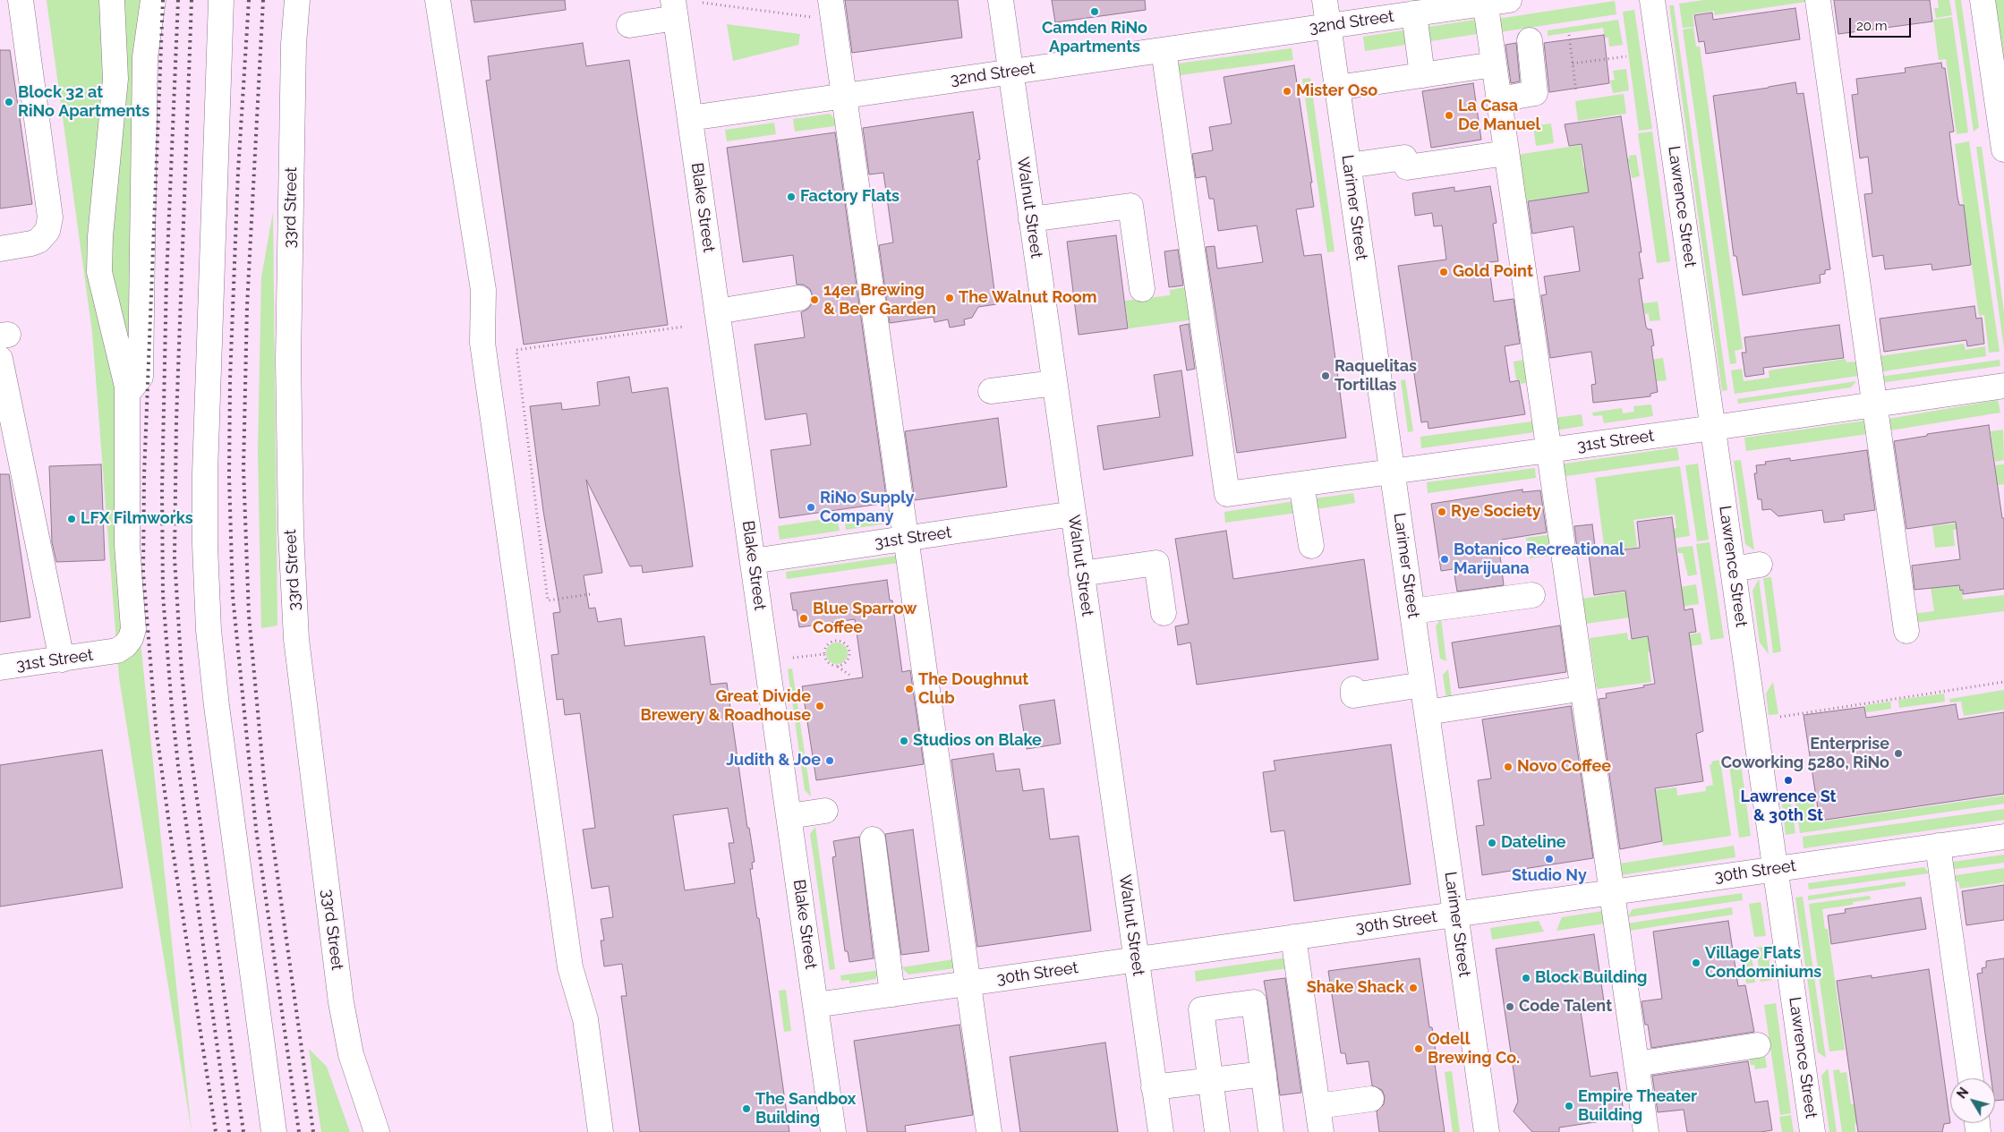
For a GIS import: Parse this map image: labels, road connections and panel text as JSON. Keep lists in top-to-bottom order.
{
  "streets": {
    "street": [
      "32nd Street",
      "Lawrence Street",
      "33rd Street",
      "Blake Street",
      "Walnut Street",
      "Larimer Street",
      "31st Street",
      "30th Street"
    ]
  },
  "crossings": [
    ["32nd Street", "Blake Street"],
    ["32nd Street", "Walnut Street"],
    ["32nd Street", "Larimer Street"],
    ["32nd Street", "31st Street"],
    ["Lawrence Street", "31st Street"],
    ["Lawrence Street", "30th Street"],
    ["Blake Street", "31st Street"],
    ["Blake Street", "30th Street"],
    ["Walnut Street", "31st Street"],
    ["Walnut Street", "30th Street"],
    ["Larimer Street", "31st Street"],
    ["Larimer Street", "30th Street"]
  ],
  "places": [
    "Camden RiNo Apartments",
    "Mister Oso",
    "Block 32 at RiNo Apartments",
    "La Casa De Manuel",
    "Factory Flats",
    "Gold Point",
    "The Walnut Room",
    "14er Brewing & Beer Garden",
    "Raquelitas Tortillas",
    "RiNo Supply Company",
    "Rye Society",
    "LFX Filmworks",
    "Botanico Recreational Marijuana",
    "Blue Sparrow Coffee",
    "The Doughnut Club",
    "Great Divide Brewery & Roadhouse",
    "Studios on Blake",
    "Enterprise Coworking 5280, RiNo",
    "Judith & Joe",
    "Novo Coffee",
    "Lawrence St & 30th St",
    "Dateline",
    "Studio Ny",
    "Village Flats Condominiums",
    "Block Building",
    "Shake Shack",
    "Code Talent",
    "Odell Brewing Co.",
    "Empire Theater Building",
    "The Sandbox Building"
  ],
  "scale_bar": "20 m",
  "north": "top left"
}
